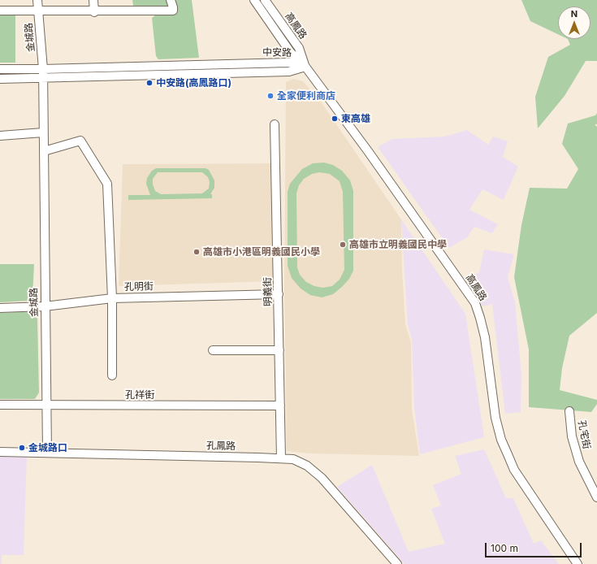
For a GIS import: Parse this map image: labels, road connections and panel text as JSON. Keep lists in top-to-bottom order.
{
  "streets": {
    "street": [
      "高鳳路",
      "金城路",
      "中安路",
      "孔明街",
      "明義街",
      "孔祥街",
      "孔宅街",
      "孔鳳路"
    ]
  },
  "crossings": [
    ["高鳳路", "中安路"],
    ["金城路", "中安路"],
    ["金城路", "孔明街"],
    ["金城路", "孔祥街"],
    ["金城路", "孔鳳路"],
    ["孔明街", "明義街"],
    ["明義街", "孔祥街"],
    ["明義街", "孔鳳路"]
  ],
  "places": [
    "中安路(高鳳路口)",
    "全家便利商店",
    "東高雄",
    "高雄市立明義國民中學",
    "高雄市小港區明義國民小學",
    "金城路口"
  ],
  "scale_bar": "100 m",
  "north": "top"
}
